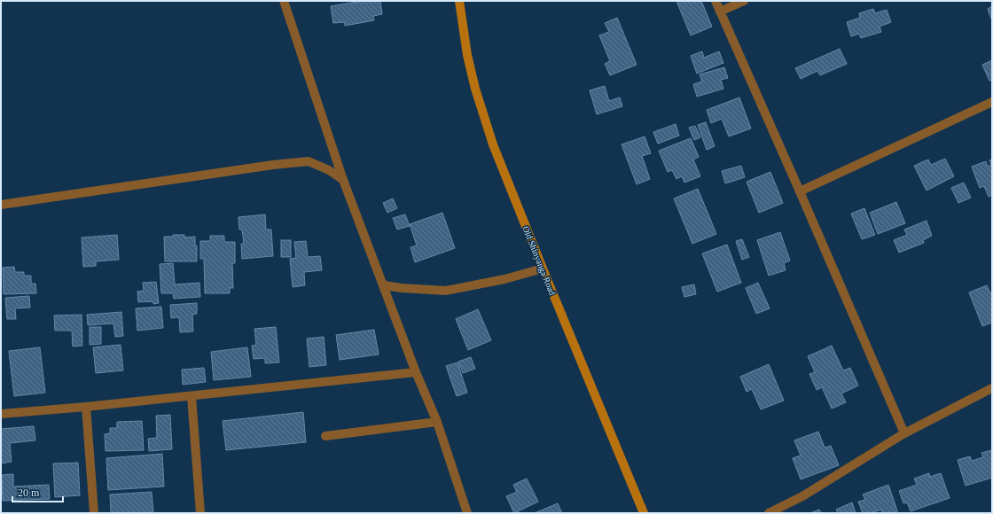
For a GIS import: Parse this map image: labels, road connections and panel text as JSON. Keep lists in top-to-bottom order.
{
  "streets": {
    "main road": ["Old Shinyanga Road"]
  },
  "scale_bar": "20 m"
}
